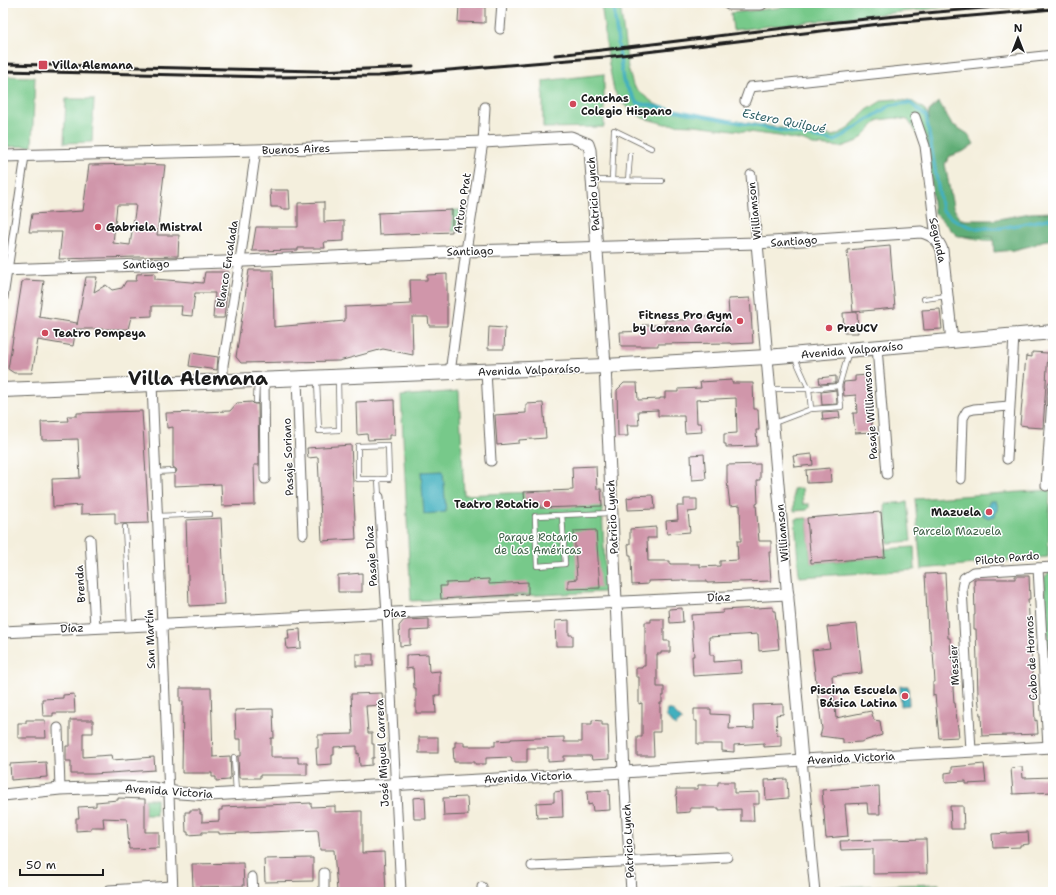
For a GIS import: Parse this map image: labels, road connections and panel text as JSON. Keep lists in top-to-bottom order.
{
  "streets": {
    "main road": ["Avenida Valparaíso"],
    "street": [
      "Buenos Aires",
      "Patricio Lynch",
      "Arturo Prat",
      "Williamson",
      "Segunda",
      "Santiago",
      "Blanco Encalada",
      "Pasaje Williamson",
      "Pasaje Soriano",
      "Pasaje Díaz",
      "Piloto Pardo",
      "Brenda",
      "Díaz",
      "San Martín",
      "Cabo de Hornos",
      "Messier",
      "José Miguel Carrera",
      "Avenida Victoria"
    ]
  },
  "crossings": [
    ["Buenos Aires", "Patricio Lynch"],
    ["Buenos Aires", "Arturo Prat"],
    ["Buenos Aires", "Blanco Encalada"],
    ["Patricio Lynch", "Santiago"],
    ["Patricio Lynch", "Avenida Valparaíso"],
    ["Patricio Lynch", "Díaz"],
    ["Patricio Lynch", "Avenida Victoria"],
    ["Arturo Prat", "Santiago"],
    ["Arturo Prat", "Avenida Valparaíso"],
    ["Williamson", "Santiago"],
    ["Williamson", "Avenida Valparaíso"],
    ["Williamson", "Díaz"],
    ["Williamson", "Avenida Victoria"],
    ["Segunda", "Santiago"],
    ["Segunda", "Avenida Valparaíso"],
    ["Santiago", "Blanco Encalada"],
    ["Blanco Encalada", "Avenida Valparaíso"],
    ["Avenida Valparaíso", "Pasaje Williamson"],
    ["Avenida Valparaíso", "Pasaje Soriano"],
    ["Avenida Valparaíso", "San Martín"],
    ["Pasaje Díaz", "Díaz"],
    ["Pasaje Díaz", "José Miguel Carrera"],
    ["Piloto Pardo", "Cabo de Hornos"],
    ["Piloto Pardo", "Messier"],
    ["Brenda", "Díaz"],
    ["Díaz", "San Martín"],
    ["Díaz", "José Miguel Carrera"],
    ["San Martín", "Avenida Victoria"],
    ["Cabo de Hornos", "Avenida Victoria"],
    ["Messier", "Avenida Victoria"],
    ["José Miguel Carrera", "Avenida Victoria"]
  ],
  "districts": ["Villa Alemana"],
  "water": ["Estero Quilpué"],
  "parks": ["Parcela Mazuela", "Parque Rotario de Las Américas"],
  "places": {
    "transit": ["Villa Alemana"],
    "other": [
      "Canchas Colegio Hispano",
      "Gabriela Mistral",
      "Fitness Pro Gym by Lorena García",
      "PreUCV",
      "Teatro Pompeya",
      "Teatro Rotatio",
      "Mazuela",
      "Piscina Escuela Básica Latina"
    ]
  },
  "scale_bar": "50 m",
  "north": "top"
}
